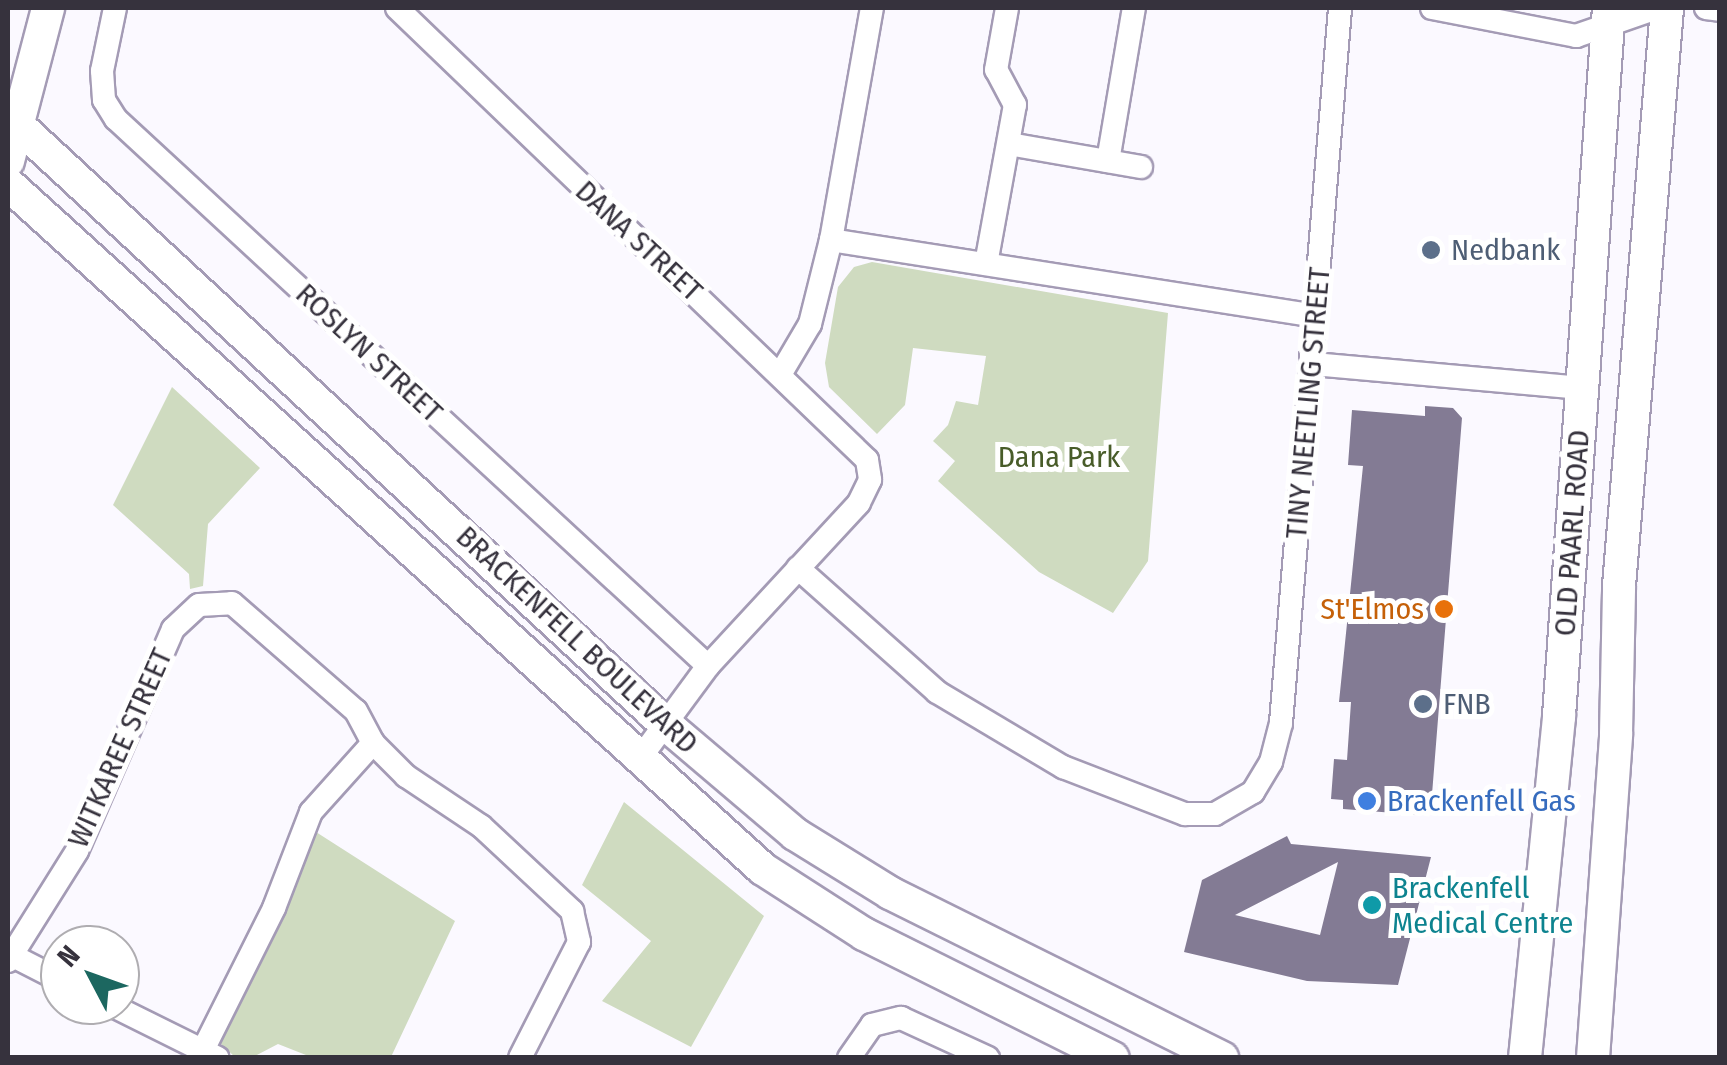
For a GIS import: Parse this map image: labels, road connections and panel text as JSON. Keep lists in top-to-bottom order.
{
  "streets": {
    "street": [
      "DANA STREET",
      "ROSLYN STREET",
      "TINY NEETLING STREET",
      "OLD PAARL ROAD",
      "BRACKENFELL BOULEVARD",
      "WITKAREE STREET"
    ]
  },
  "crossings": [
    ["DANA STREET", "TINY NEETLING STREET"]
  ],
  "parks": ["Dana Park"],
  "places": [
    "Nedbank",
    "St'Elmos",
    "FNB",
    "Brackenfell Gas",
    "Brackenfell Medical Centre"
  ],
  "north": "top left"
}
